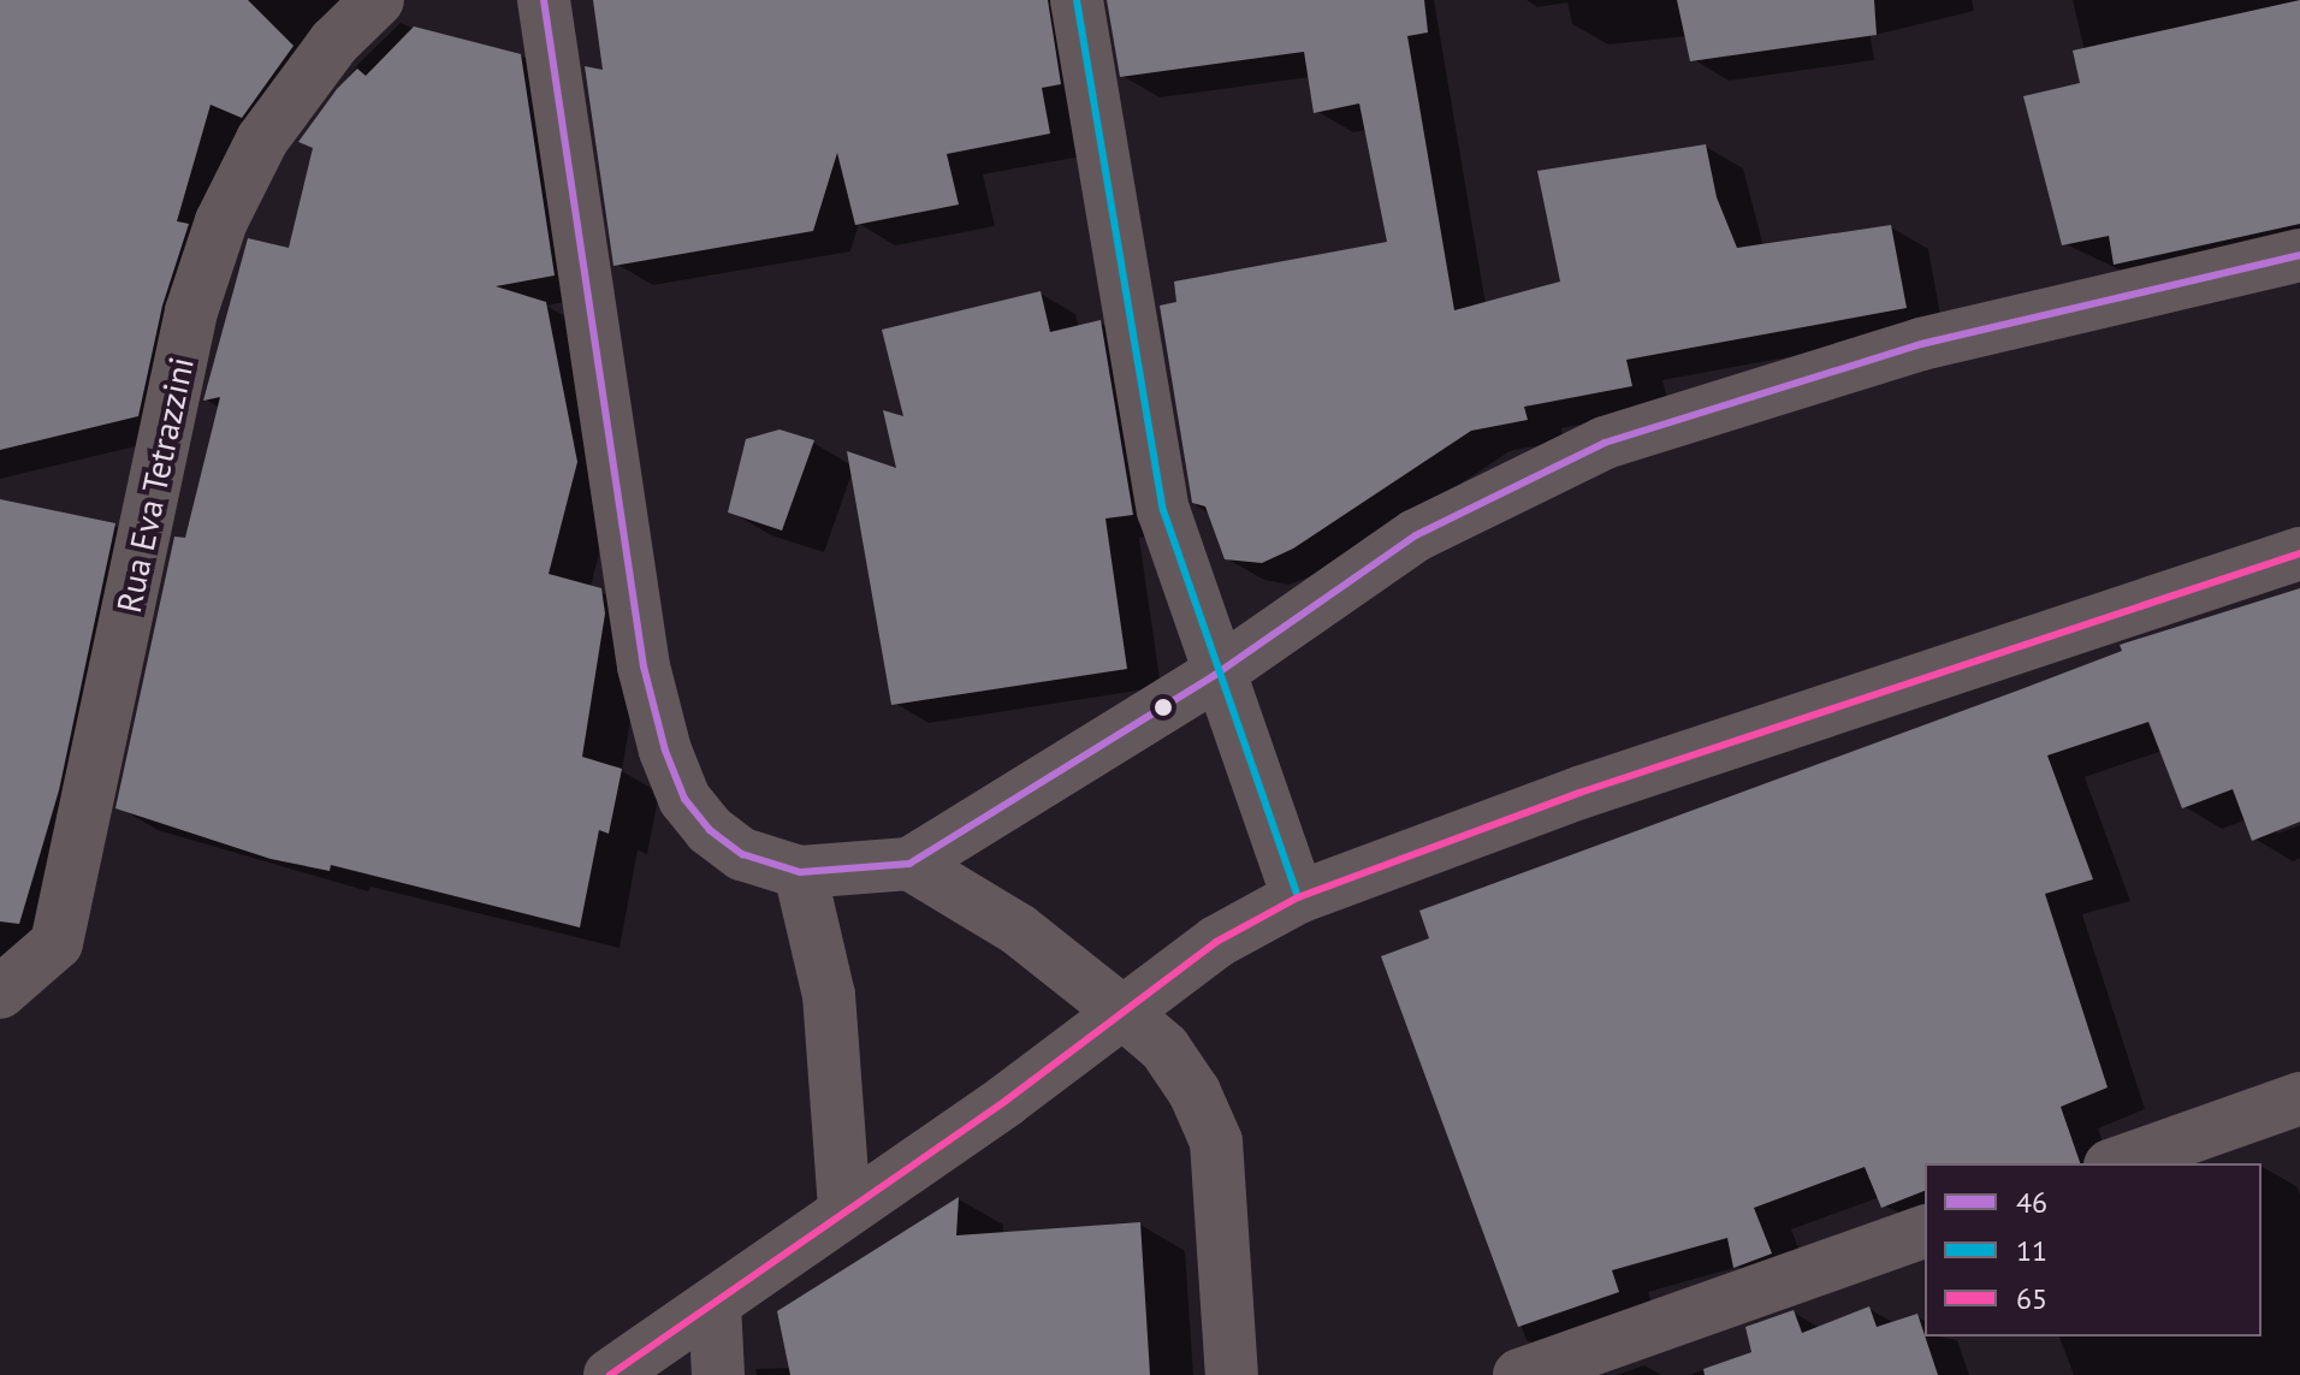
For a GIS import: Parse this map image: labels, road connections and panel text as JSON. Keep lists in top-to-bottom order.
{
  "streets": {
    "street": ["Rua Eva Tetrazzini"]
  },
  "lines": ["transit line 46", "transit line 11", "transit line 65"],
  "legend": ["46", "11", "65"]
}
